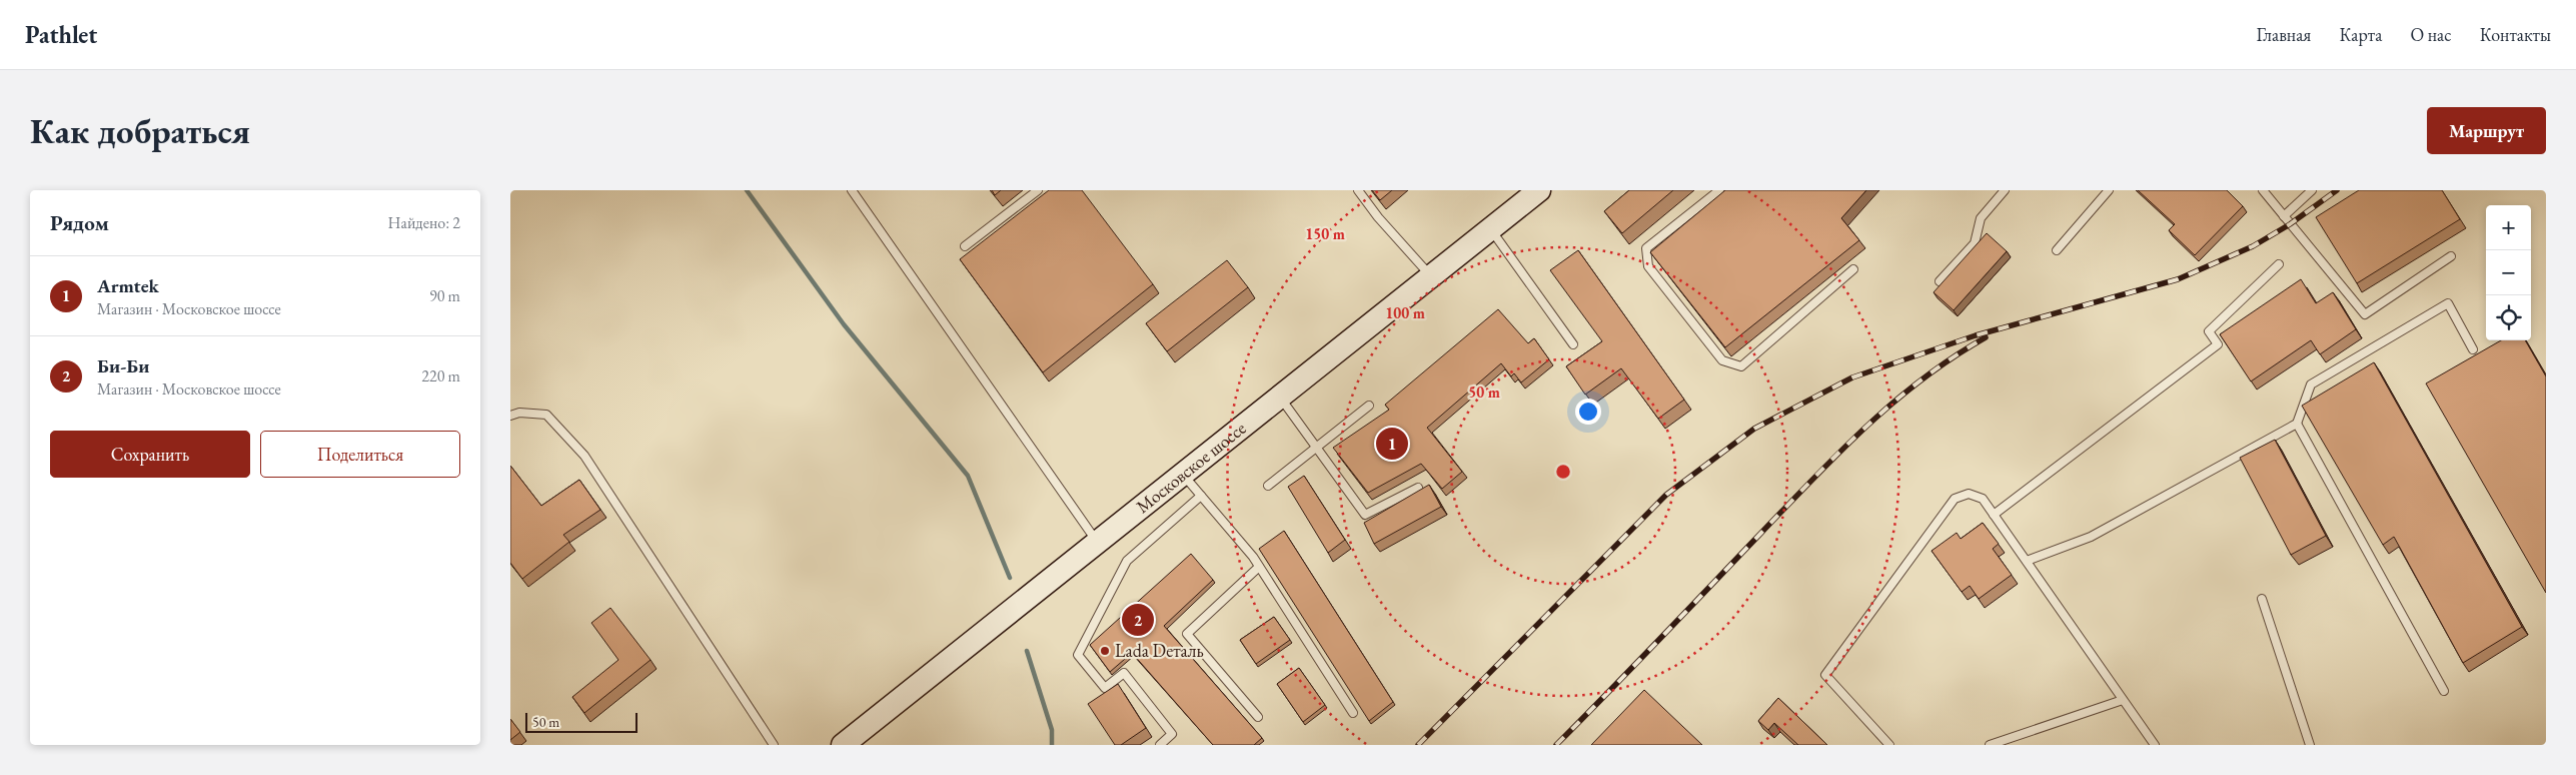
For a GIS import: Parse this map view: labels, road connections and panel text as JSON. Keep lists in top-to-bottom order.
{
  "streets": {
    "main road": ["Московское шоссе"]
  },
  "places": ["Lada Dеталь"],
  "scale_bar": "50 m",
  "page": {
    "header": "Pathlet",
    "nav": [
      "Главная",
      "Карта",
      "О нас",
      "Контакты"
    ],
    "buttons": [
      "Маршрут",
      ["Сохранить", "Поделиться"]
    ],
    "title": "Как добраться",
    "heading": ["Рядом", "Найдено: 2"],
    "map_buttons": ["+", "−"],
    "list": [
      {
        "mark": "1",
        "name": "Armtek",
        "note": "Магазин · Московское шоссе",
        "value": "90 m"
      },
      {
        "mark": "2",
        "name": "Би-Би",
        "note": "Магазин · Московское шоссе",
        "value": "220 m"
      }
    ],
    "pins": ["1", "2"],
    "scale": "50 m"
  },
  "rings": ["150 m", "100 m", "50 m"]
}
